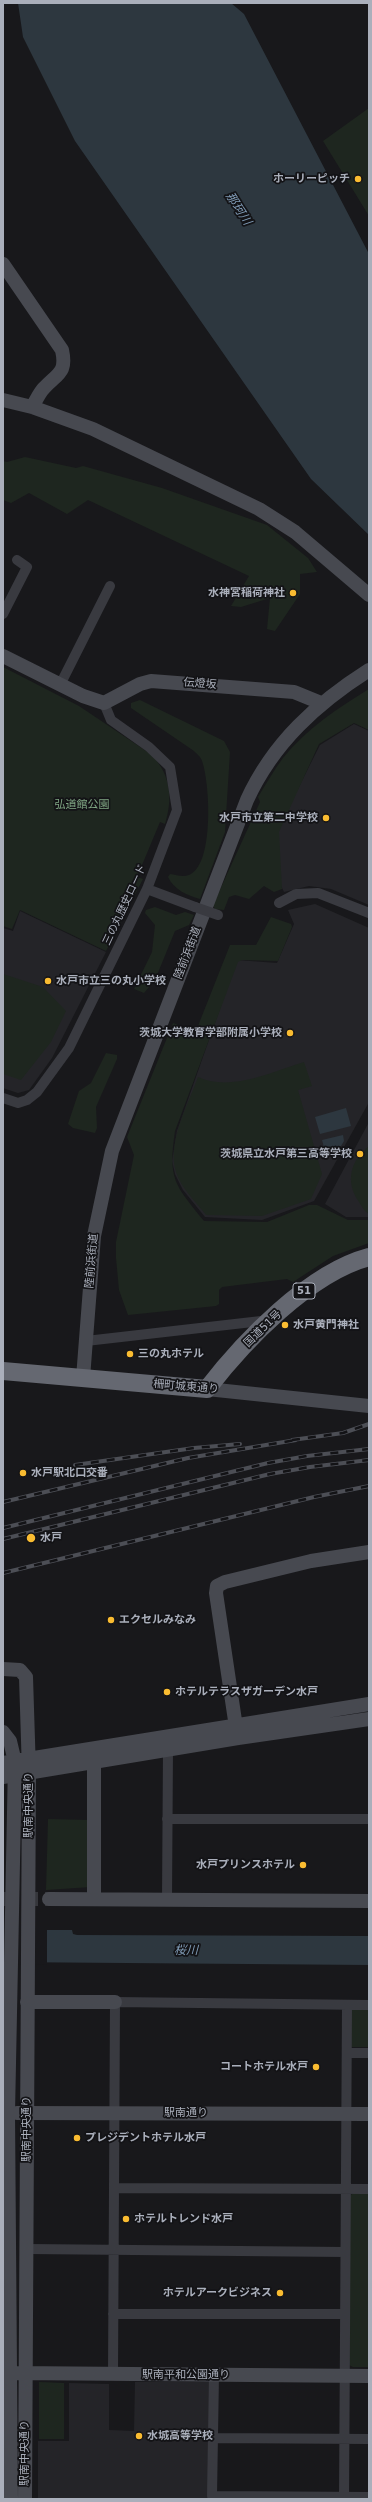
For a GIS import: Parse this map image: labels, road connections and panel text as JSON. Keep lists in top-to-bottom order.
{
  "streets": {
    "highway": ["51", "国道51号", "柵町城東通り"],
    "street": [
      "伝燈坂",
      "三の丸歴史ロード",
      "陸前浜街道",
      "駅南中央通り",
      "駅南通り",
      "駅南平和公園通り"
    ]
  },
  "crossings": [
    ["伝燈坂", "三の丸歴史ロード"],
    ["伝燈坂", "陸前浜街道"],
    ["陸前浜街道", "柵町城東通り"],
    ["国道51号", "柵町城東通り"],
    ["駅南中央通り", "駅南通り"],
    ["駅南中央通り", "駅南平和公園通り"]
  ],
  "water": ["那珂川", "桜川"],
  "parks": ["弘道館公園"],
  "places": [
    "ホーリーピッチ",
    "水神宮稲荷神社",
    "水戸市立第二中学校",
    "水戸市立三の丸小学校",
    "茨城大学教育学部附属小学校",
    "茨城県立水戸第三高等学校",
    "水戸黄門神社",
    "三の丸ホテル",
    "水戸駅北口交番",
    "水戸",
    "エクセルみなみ",
    "ホテルテラスザガーデン水戸",
    "水戸プリンスホテル",
    "コートホテル水戸",
    "プレジデントホテル水戸",
    "ホテルトレンド水戸",
    "ホテルアークビジネス",
    "水城高等学校"
  ]
}
